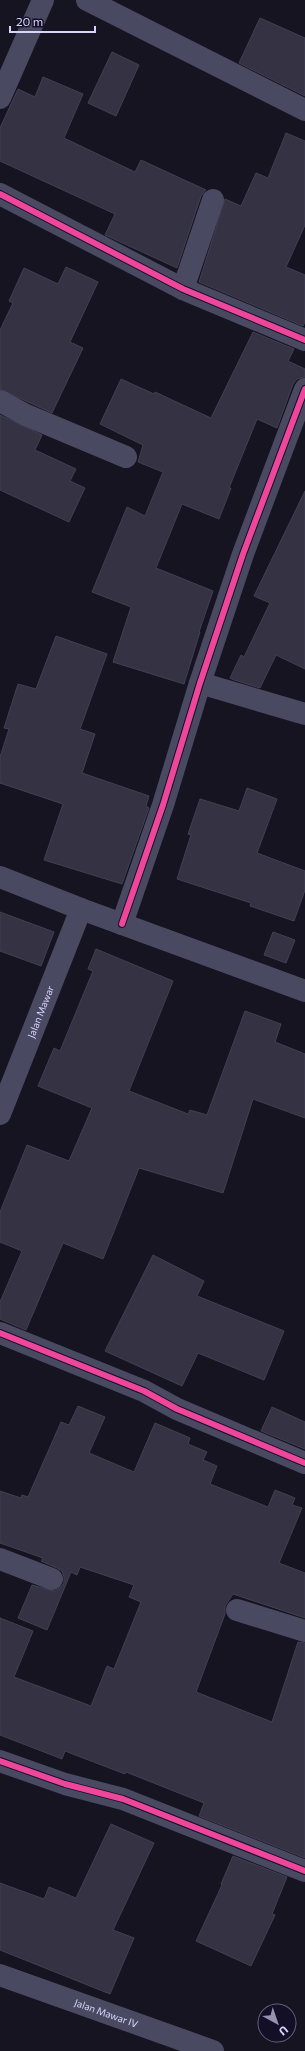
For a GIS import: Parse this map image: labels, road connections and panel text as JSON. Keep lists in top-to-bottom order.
{
  "streets": {
    "street": ["Jalan Mawar", "Jalan Mawar IV"]
  },
  "scale_bar": "20 m",
  "north": "bottom right"
}
